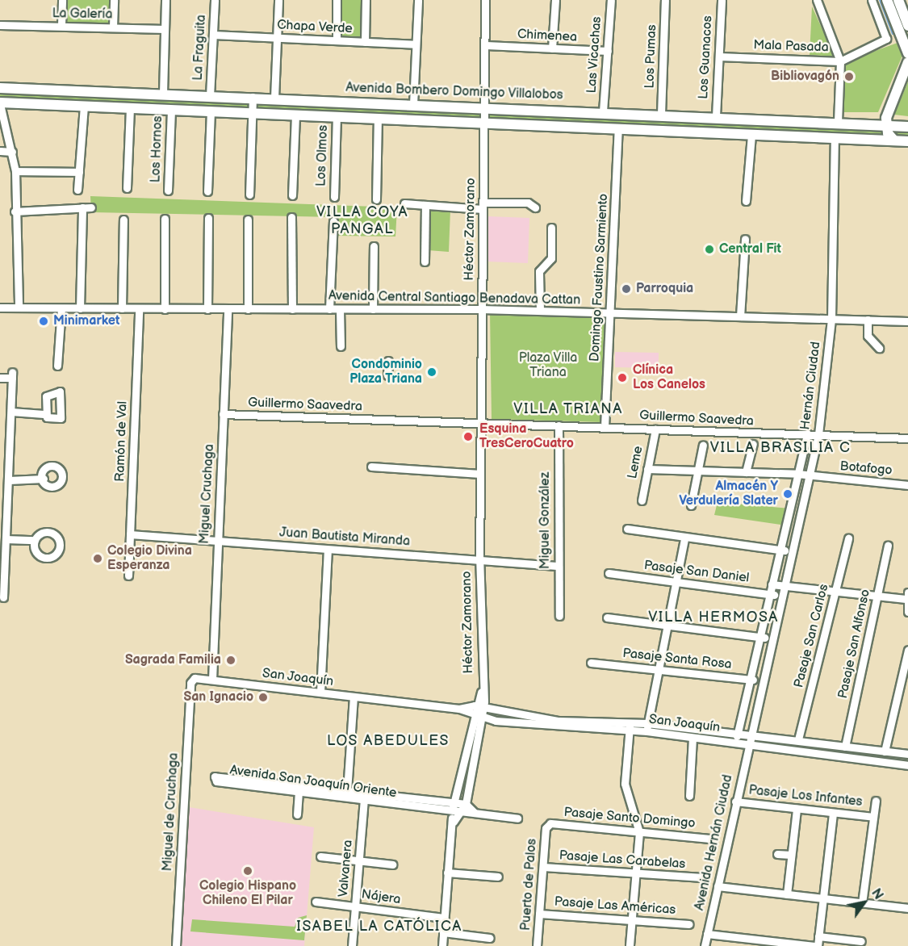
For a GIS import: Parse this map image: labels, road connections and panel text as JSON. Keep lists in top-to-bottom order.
{
  "streets": {
    "main road": ["Avenida Bombero Domingo Villalobos"],
    "street": [
      "La Galería",
      "Chapa Verde",
      "Chimenea",
      "Mala Pasada",
      "La Fraguita",
      "Las Vicachas",
      "Los Pumas",
      "Los Guanacos",
      "Los Hornos",
      "Los Olmos",
      "Héctor Zamorano",
      "Domingo Faustino Sarmiento",
      "Avenida Central Santiago Benadava Cattan",
      "Hernán Ciudad",
      "Guillermo Saavedra",
      "Ramón de Val",
      "Leme",
      "Botafogo",
      "Miguel Cruchaga",
      "Miguel González",
      "Juan Bautista Miranda",
      "Pasaje San Daniel",
      "Pasaje San Carlos",
      "Pasaje San Alfonso",
      "Pasaje Santa Rosa",
      "San Joaquín",
      "Avenida San Joaquín Oriente",
      "Pasaje Los Infantes",
      "Miguel de Cruchaga",
      "Pasaje Santo Domingo",
      "Avenida Hernán Ciudad",
      "Pasaje Las Carabelas",
      "Valvanera",
      "Puerto de Palos",
      "Nájera",
      "Pasaje Las Américas"
    ]
  },
  "crossings": [
    ["Chapa Verde", "La Fraguita"],
    ["Chimenea", "Las Vicachas"],
    ["Chimenea", "Héctor Zamorano"],
    ["Mala Pasada", "Los Guanacos"],
    ["La Fraguita", "Avenida Bombero Domingo Villalobos"],
    ["Las Vicachas", "Avenida Bombero Domingo Villalobos"],
    ["Los Pumas", "Avenida Bombero Domingo Villalobos"],
    ["Los Guanacos", "Avenida Bombero Domingo Villalobos"],
    ["Avenida Bombero Domingo Villalobos", "Héctor Zamorano"],
    ["Héctor Zamorano", "Avenida Central Santiago Benadava Cattan"],
    ["Héctor Zamorano", "Guillermo Saavedra"],
    ["Héctor Zamorano", "Juan Bautista Miranda"],
    ["Héctor Zamorano", "San Joaquín"],
    ["Héctor Zamorano", "Avenida San Joaquín Oriente"],
    ["Héctor Zamorano", "Nájera"],
    ["Domingo Faustino Sarmiento", "Avenida Central Santiago Benadava Cattan"],
    ["Domingo Faustino Sarmiento", "Guillermo Saavedra"],
    ["Avenida Central Santiago Benadava Cattan", "Hernán Ciudad"],
    ["Avenida Central Santiago Benadava Cattan", "Ramón de Val"],
    ["Avenida Central Santiago Benadava Cattan", "Miguel Cruchaga"],
    ["Hernán Ciudad", "Guillermo Saavedra"],
    ["Hernán Ciudad", "Botafogo"],
    ["Hernán Ciudad", "Pasaje San Daniel"],
    ["Hernán Ciudad", "Pasaje Santa Rosa"],
    ["Hernán Ciudad", "San Joaquín"],
    ["Hernán Ciudad", "Avenida Hernán Ciudad"],
    ["Guillermo Saavedra", "Leme"],
    ["Guillermo Saavedra", "Miguel Cruchaga"],
    ["Guillermo Saavedra", "Miguel González"],
    ["Ramón de Val", "Juan Bautista Miranda"],
    ["Leme", "Botafogo"],
    ["Miguel Cruchaga", "Juan Bautista Miranda"],
    ["Miguel Cruchaga", "San Joaquín"],
    ["Miguel González", "Juan Bautista Miranda"],
    ["Pasaje San Carlos", "San Joaquín"],
    ["Pasaje San Alfonso", "San Joaquín"],
    ["San Joaquín", "Miguel de Cruchaga"],
    ["San Joaquín", "Avenida Hernán Ciudad"],
    ["Avenida San Joaquín Oriente", "Valvanera"],
    ["Pasaje Los Infantes", "Avenida Hernán Ciudad"],
    ["Pasaje Santo Domingo", "Puerto de Palos"],
    ["Pasaje Las Carabelas", "Puerto de Palos"],
    ["Valvanera", "Nájera"],
    ["Puerto de Palos", "Pasaje Las Américas"]
  ],
  "districts": [
    "VILLA COYA PANGAL",
    "VILLA TRIANA",
    "VILLA BRASILIA C",
    "VILLA HERMOSA",
    "LOS ABEDULES",
    "ISABEL LA CATÓLICA"
  ],
  "parks": ["Plaza Villa Triana"],
  "places": [
    "Bibliovagón",
    "Central Fit",
    "Parroquia",
    "Minimarket",
    "Condominio Plaza Triana",
    "Clínica Los Canelos",
    "Esquina TresCeroCuatro",
    "Almacén Y Verdulería Slater",
    "Colegio Divina Esperanza",
    "Sagrada Familia",
    "San Ignacio",
    "Colegio Hispano Chileno El Pilar"
  ],
  "north": "top right"
}
